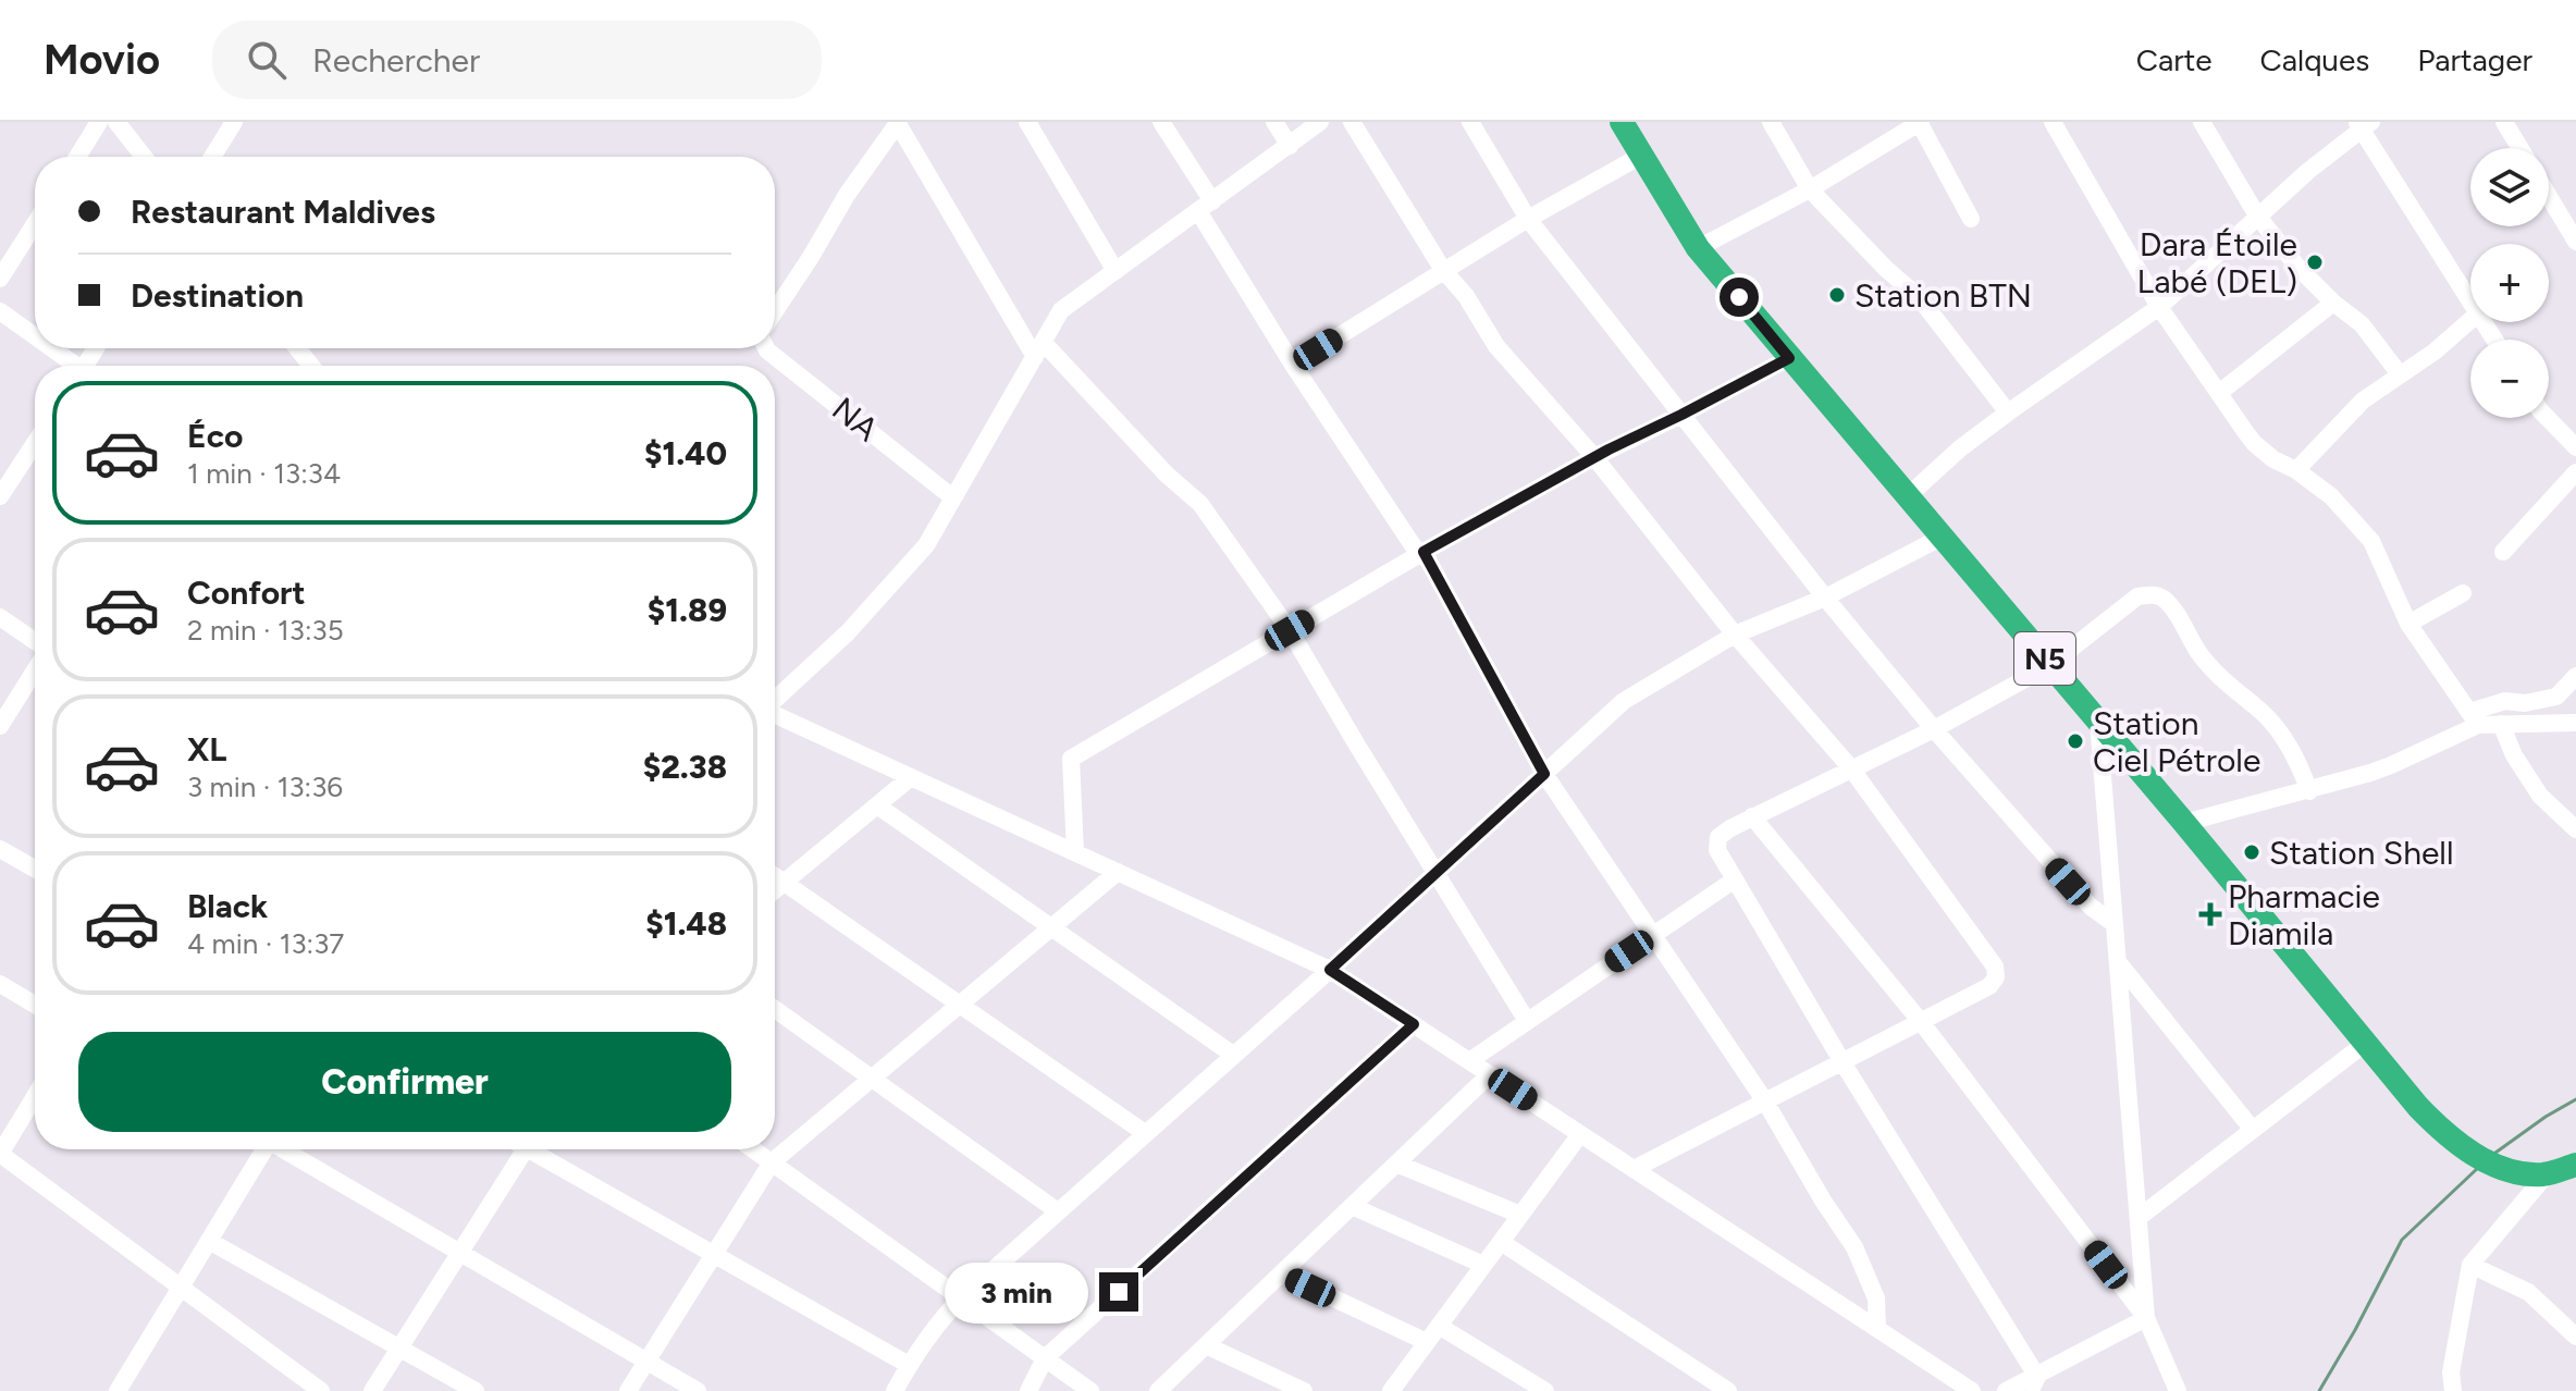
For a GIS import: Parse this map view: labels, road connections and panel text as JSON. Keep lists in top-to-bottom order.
{
  "streets": {
    "highway": ["N5"],
    "street": ["NA"]
  },
  "places": {
    "other": [
      "Dara Étoile Labé (DEL)",
      "Station BTN",
      "Station Ciel Pétrole",
      "Station Shell"
    ],
    "health": ["Pharmacie Diamila"]
  },
  "page": {
    "header": "Movio",
    "search": "Rechercher",
    "nav": ["Carte", "Calques", "Partager"],
    "map_buttons": ["+", "−"],
    "banner": ["Restaurant Maldives", "Destination"],
    "list": [
      {
        "name": "Éco",
        "note": "1 min · 13:34",
        "value": "$1.40"
      },
      {
        "name": "Confort",
        "note": "2 min · 13:35",
        "value": "$1.89"
      },
      {
        "name": "XL",
        "note": "3 min · 13:36",
        "value": "$2.38"
      },
      {
        "name": "Black",
        "note": "4 min · 13:37",
        "value": "$1.48"
      }
    ],
    "buttons": "Confirmer",
    "bubble": "3 min"
  }
}
